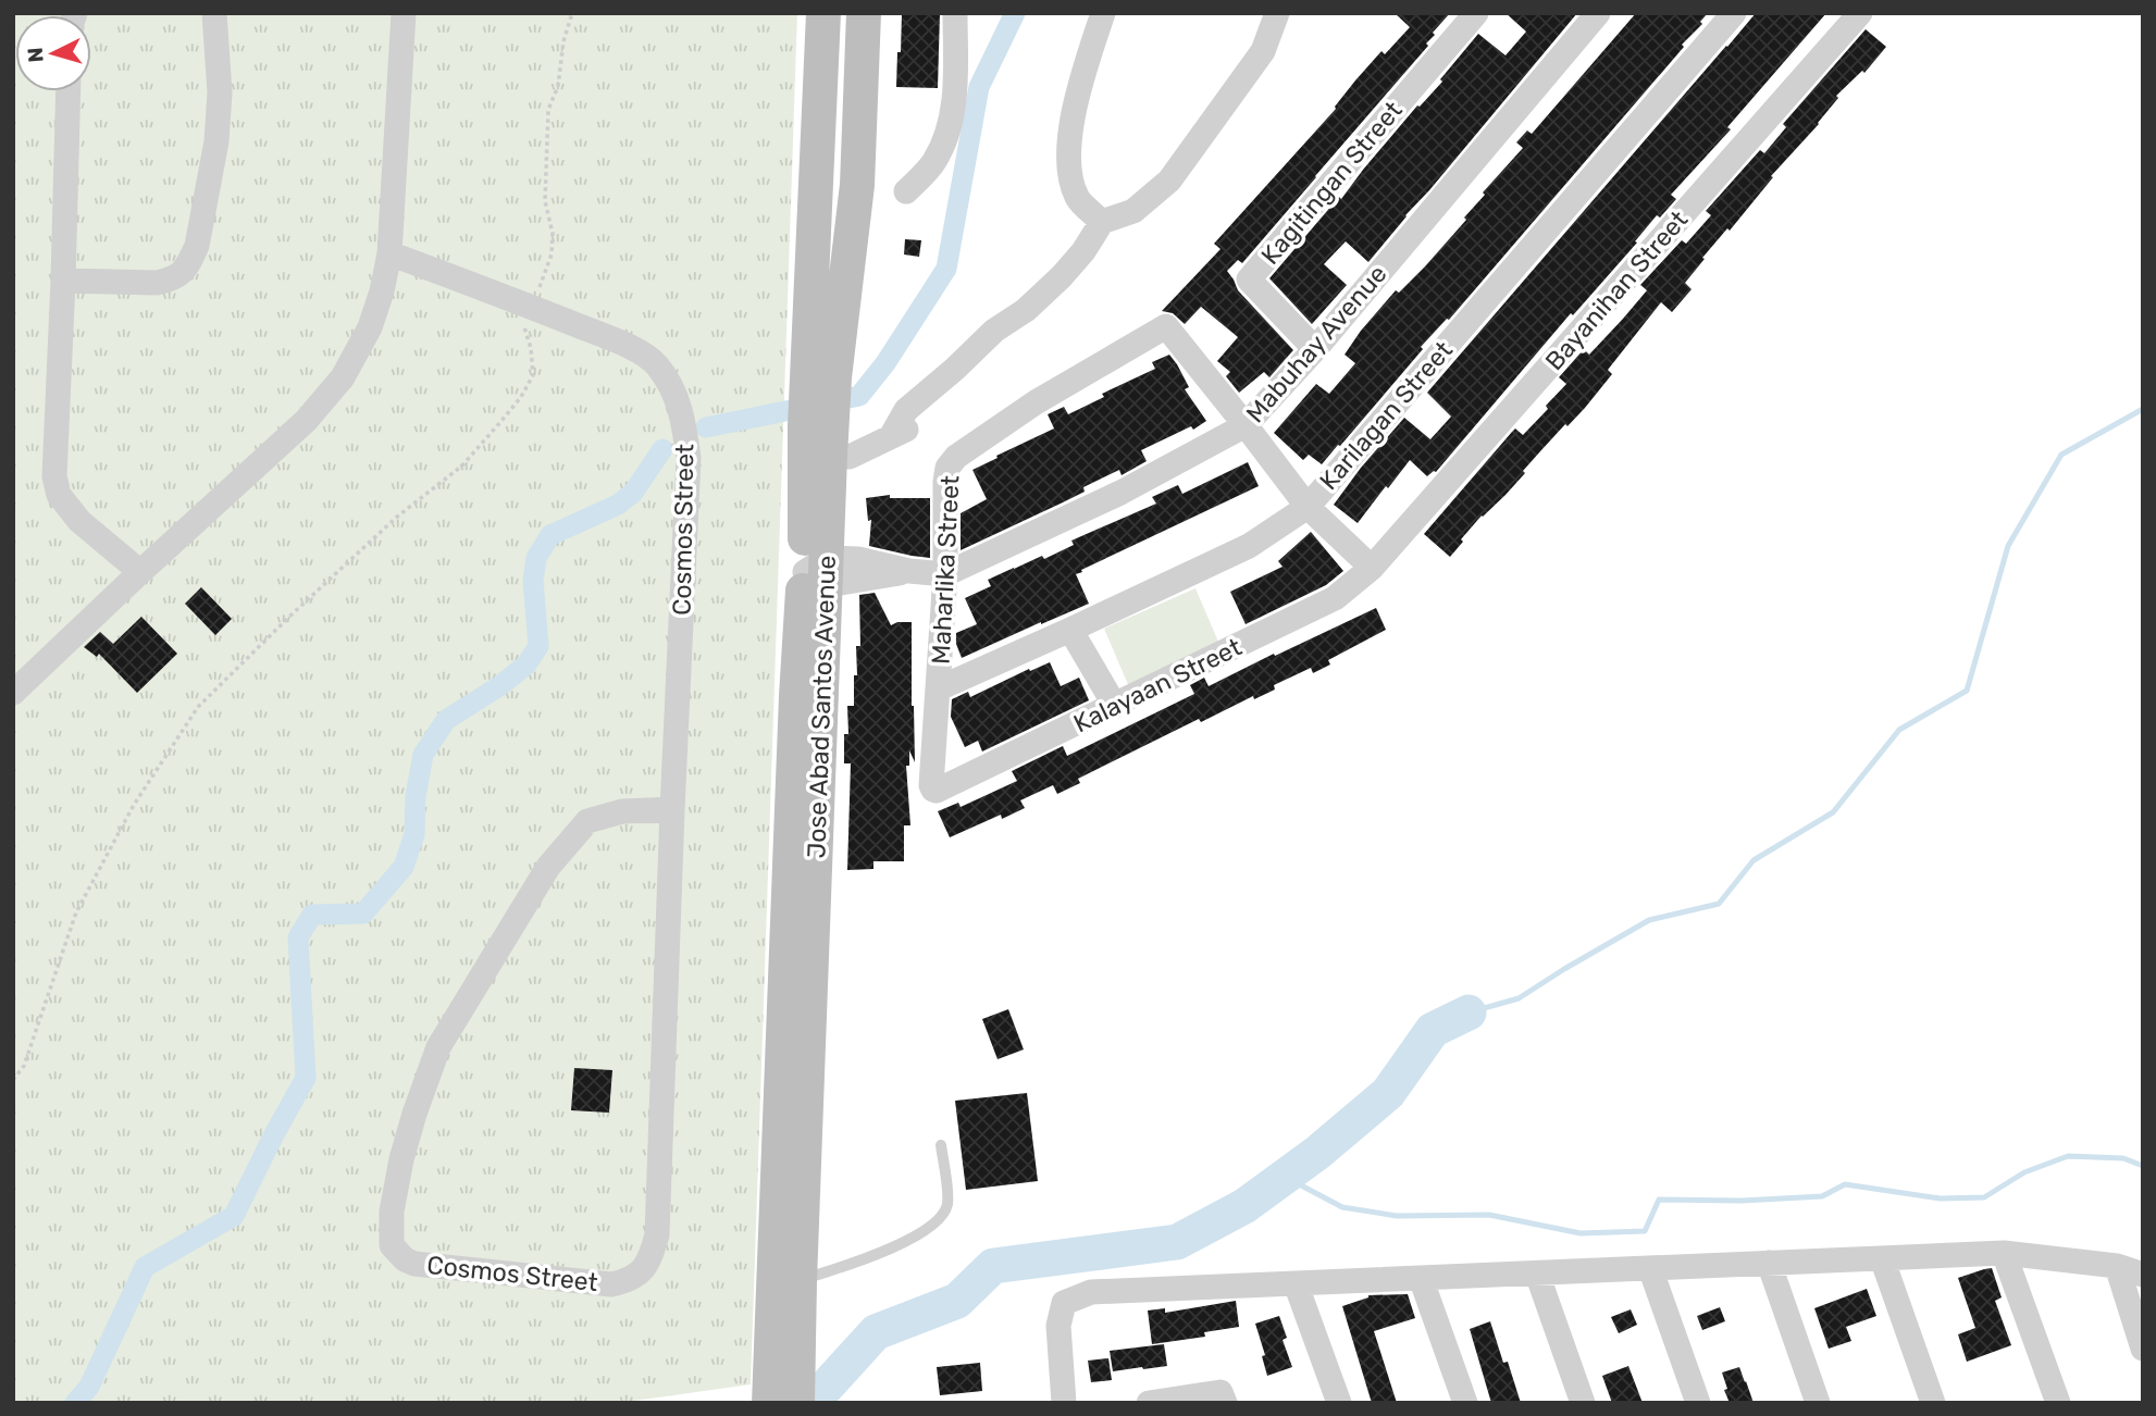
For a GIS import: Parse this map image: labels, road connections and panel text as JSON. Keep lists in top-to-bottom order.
{
  "streets": {
    "main road": ["Jose Abad Santos Avenue"],
    "street": [
      "Kagitingan Street",
      "Bayanihan Street",
      "Mabuhay Avenue",
      "Karilagan Street",
      "Cosmos Street",
      "Maharlika Street",
      "Kalayaan Street"
    ]
  },
  "crossings": [
    ["Kagitingan Street", "Mabuhay Avenue"],
    ["Bayanihan Street", "Kalayaan Street"],
    ["Mabuhay Avenue", "Maharlika Street"],
    ["Karilagan Street", "Maharlika Street"],
    ["Maharlika Street", "Kalayaan Street"]
  ],
  "north": "left"
}
